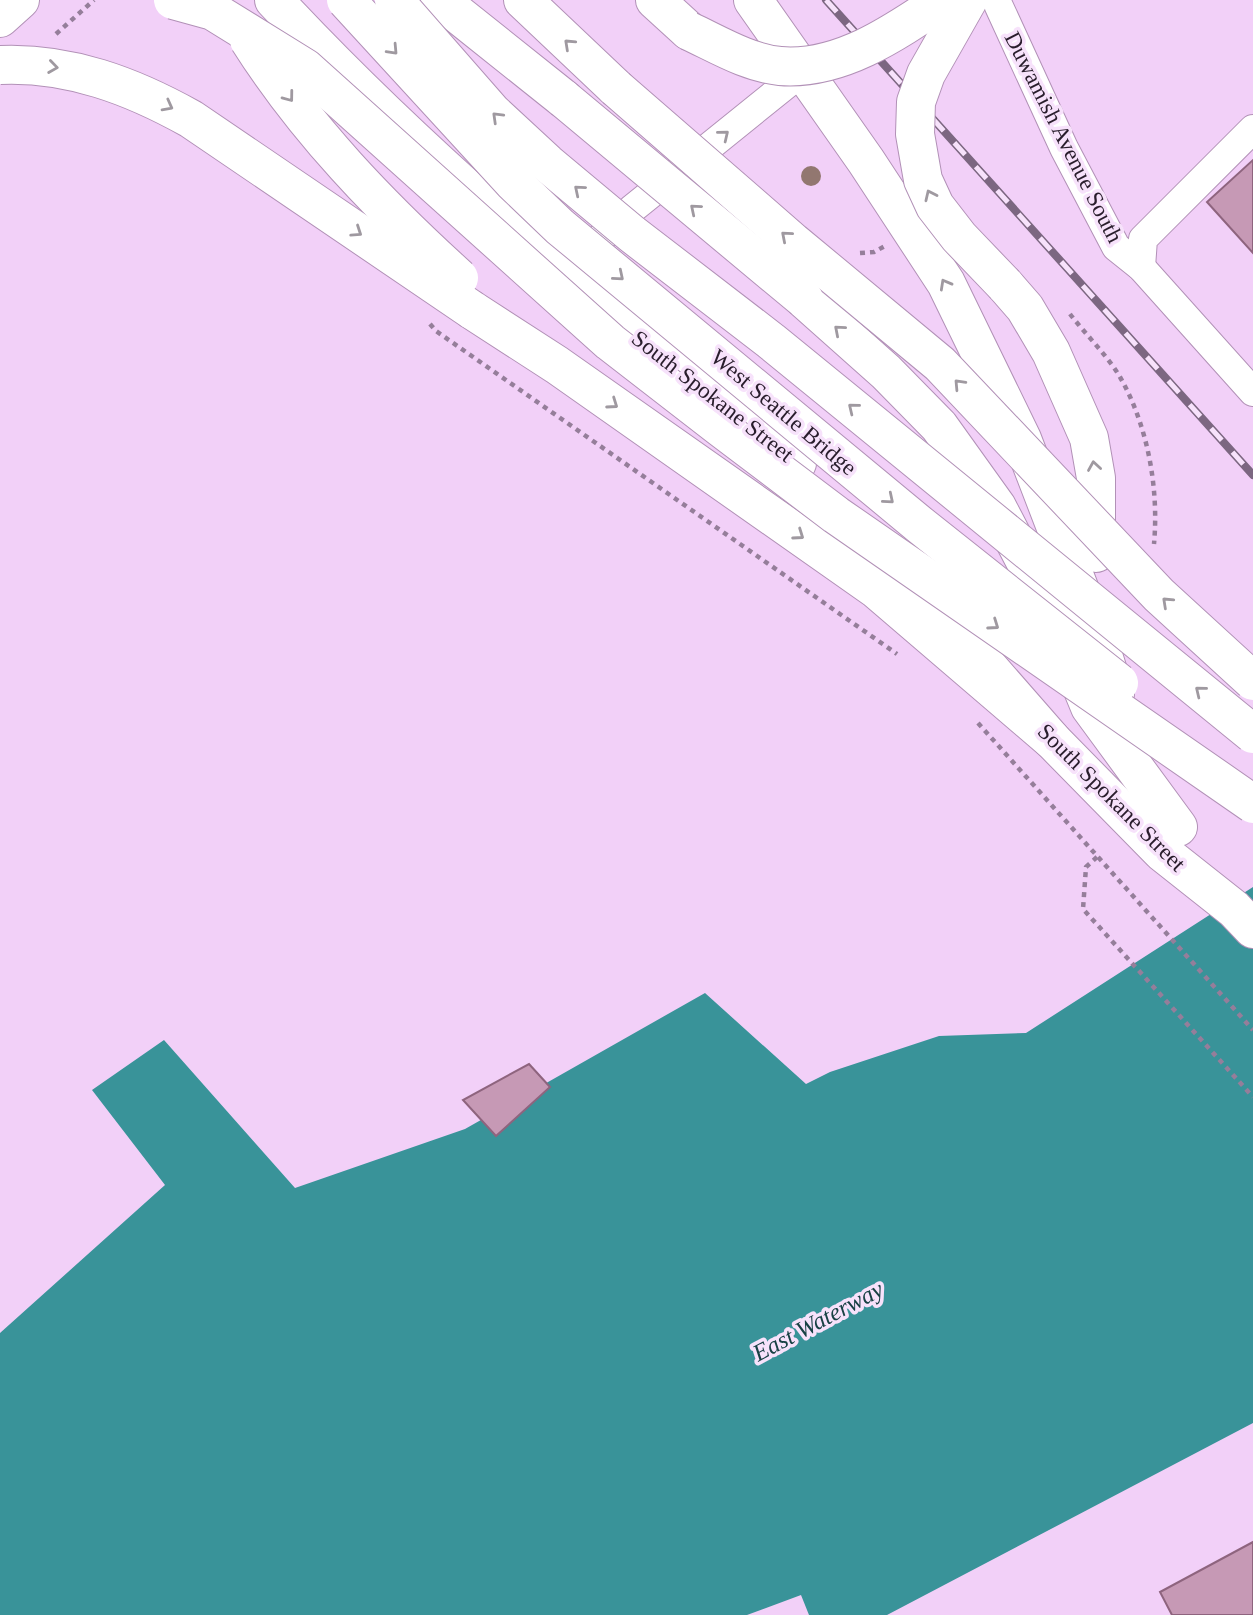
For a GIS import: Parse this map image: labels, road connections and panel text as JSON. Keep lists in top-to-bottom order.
{
  "streets": {
    "main road": ["South Spokane Street", "West Seattle Bridge"],
    "street": ["Duwamish Avenue South"]
  },
  "water": ["East Waterway"]
}
